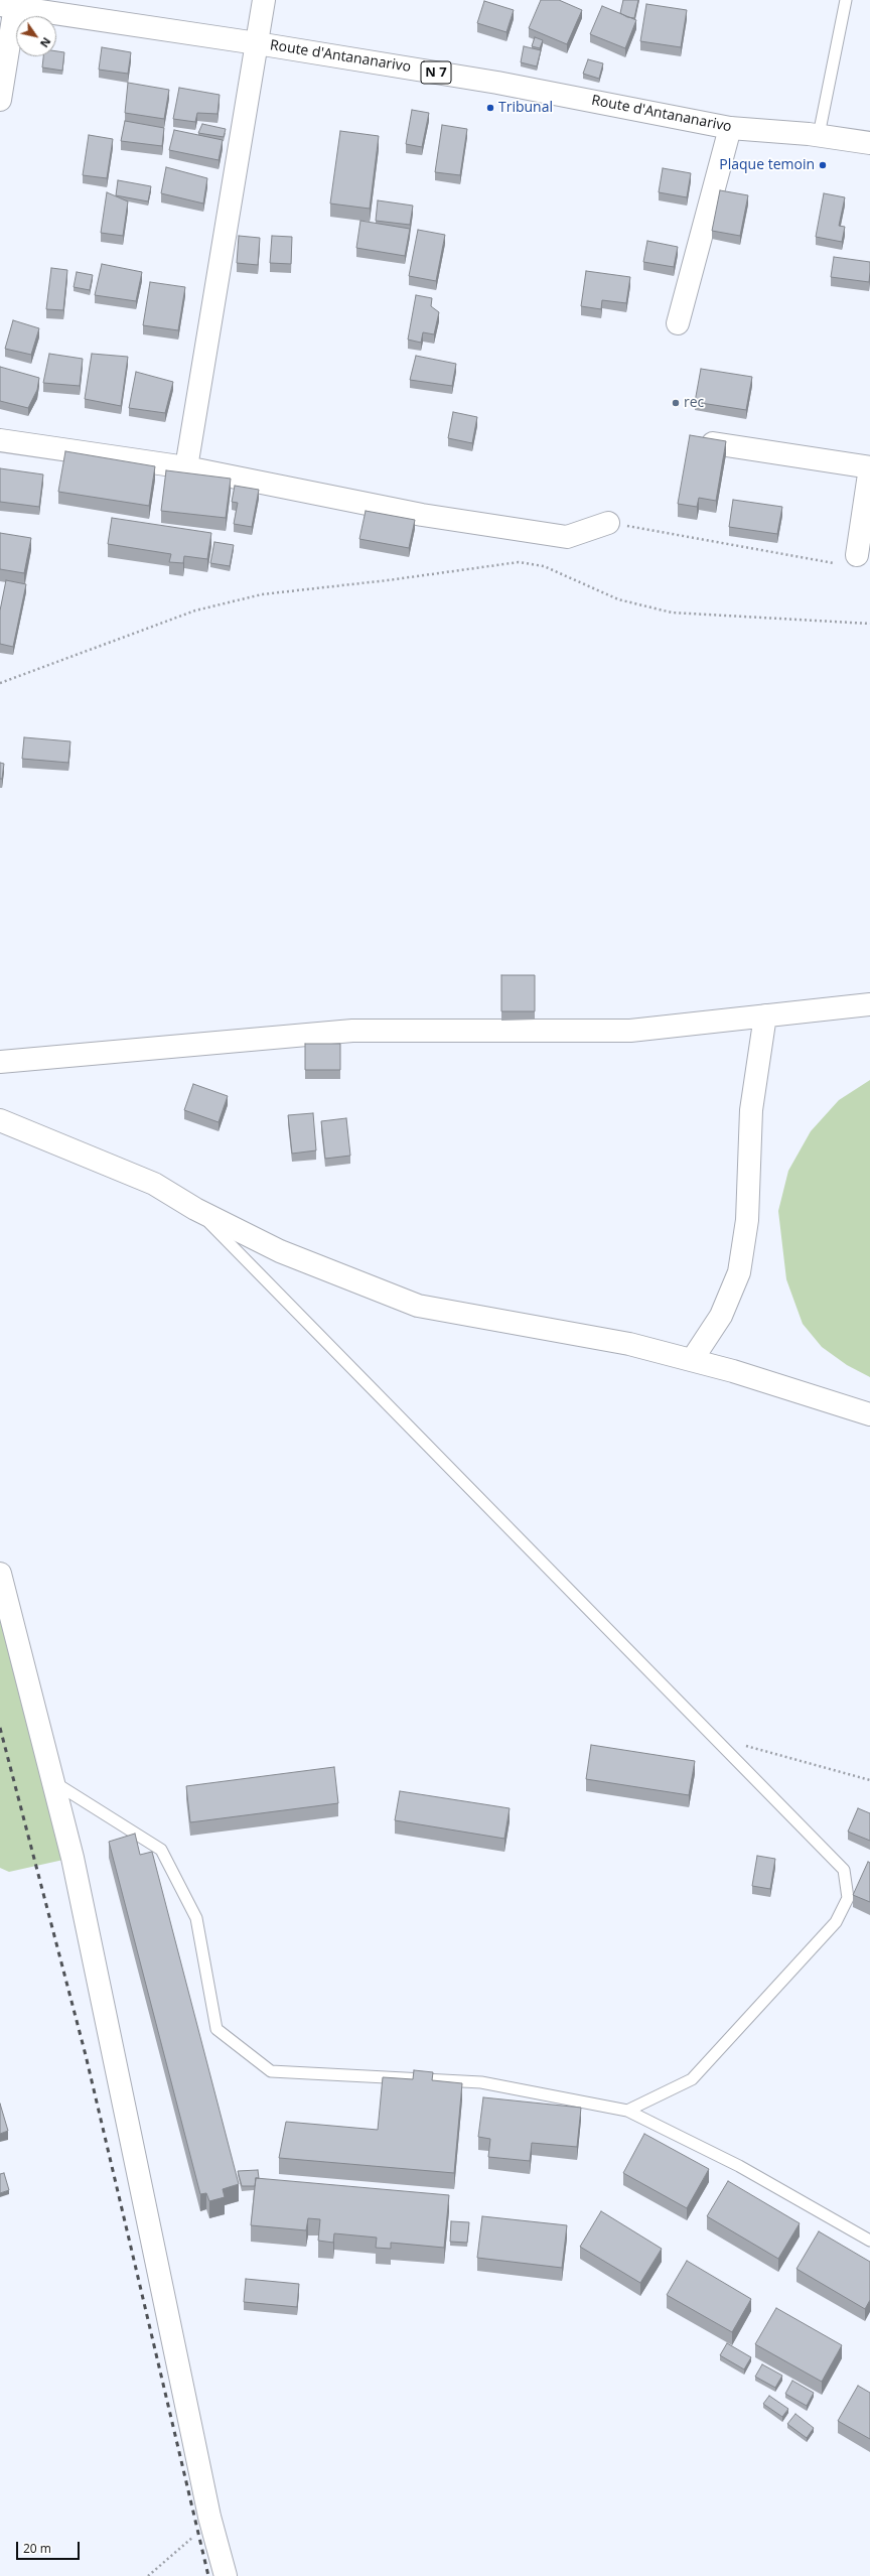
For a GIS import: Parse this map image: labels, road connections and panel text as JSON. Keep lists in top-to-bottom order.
{
  "streets": {
    "street": ["Route d'Antananarivo", "N 7"]
  },
  "places": ["Tribunal", "Plaque temoin", "rec"],
  "scale_bar": "20 m",
  "north": "bottom right"
}
